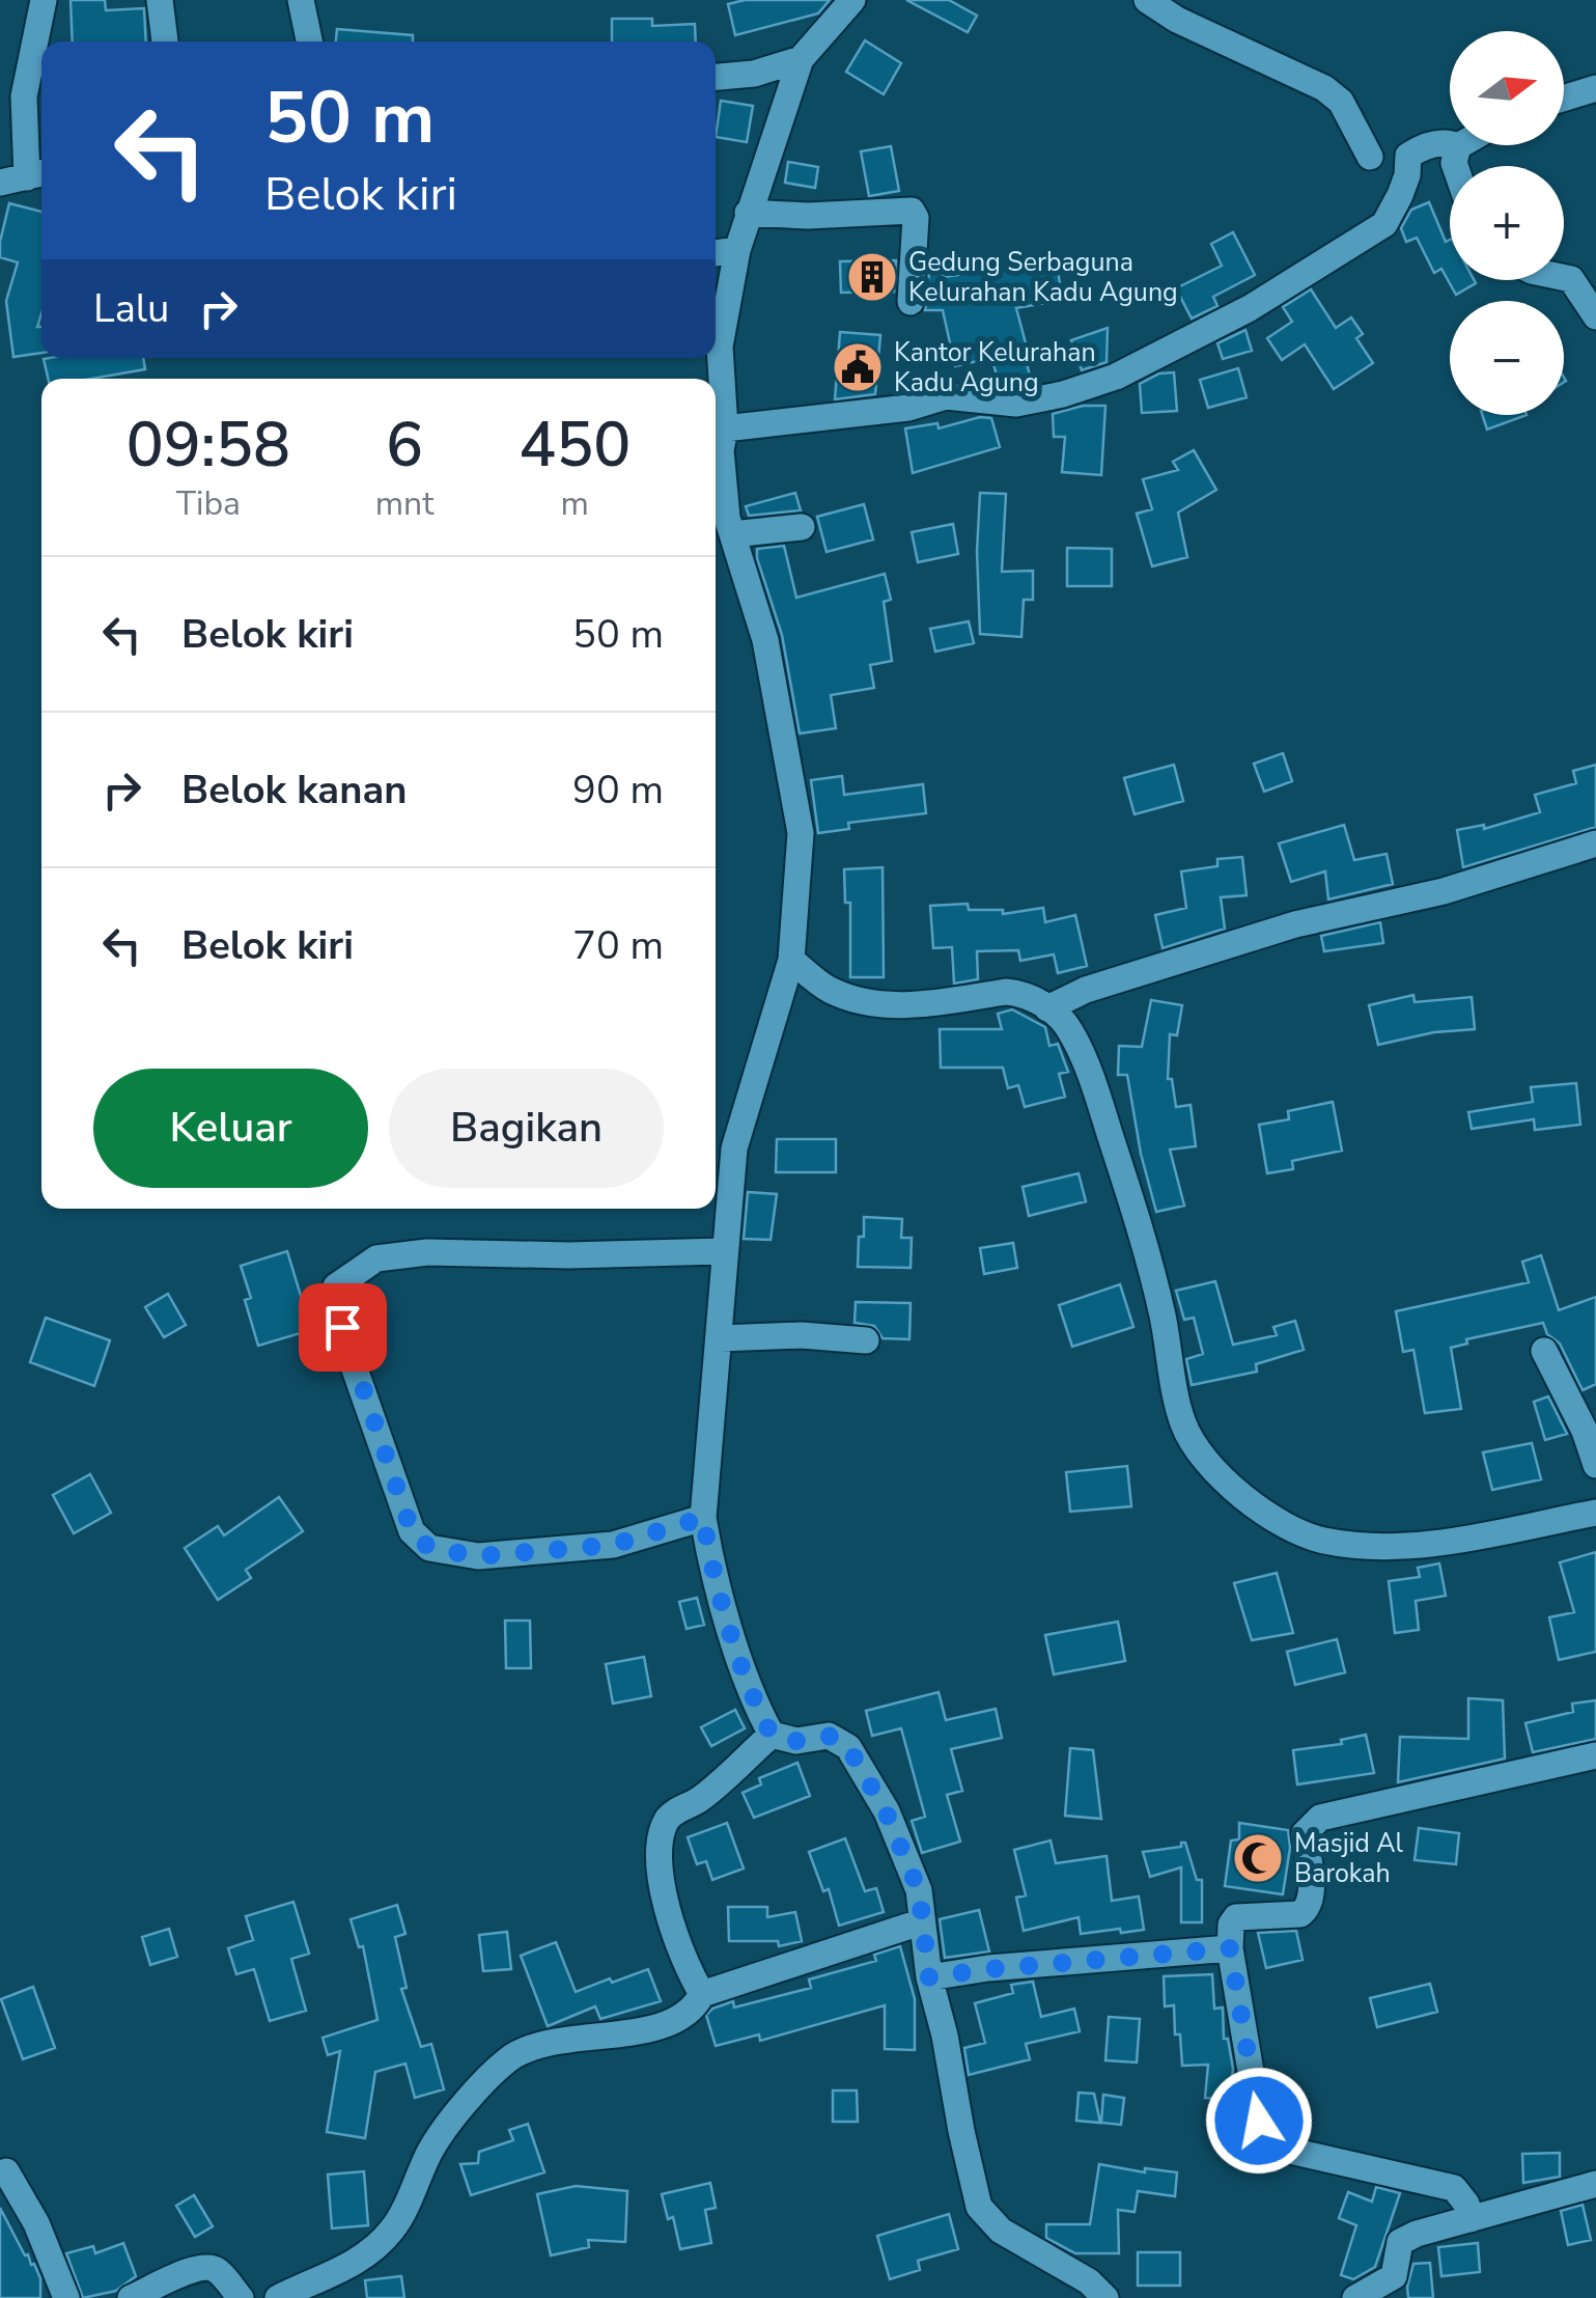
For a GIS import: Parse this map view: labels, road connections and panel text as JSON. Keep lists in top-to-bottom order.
{
  "places": {
    "building": ["Gedung Serbaguna Kelurahan Kadu Agung"],
    "public building": ["Kantor Kelurahan Kadu Agung"],
    "mosque": ["Masjid Al Barokah"]
  },
  "north": "right",
  "page": {
    "map_buttons": ["+", "−"],
    "turn": ["50 m", "Belok kiri"],
    "then": "Lalu",
    "eta": [
      "09:58",
      "Tiba",
      "6",
      "mnt",
      "450",
      "m"
    ],
    "list": [
      {
        "name": "Belok kiri",
        "value": "50 m"
      },
      {
        "name": "Belok kanan",
        "value": "90 m"
      },
      {
        "name": "Belok kiri",
        "value": "70 m"
      }
    ],
    "buttons": ["Keluar", "Bagikan"]
  }
}
